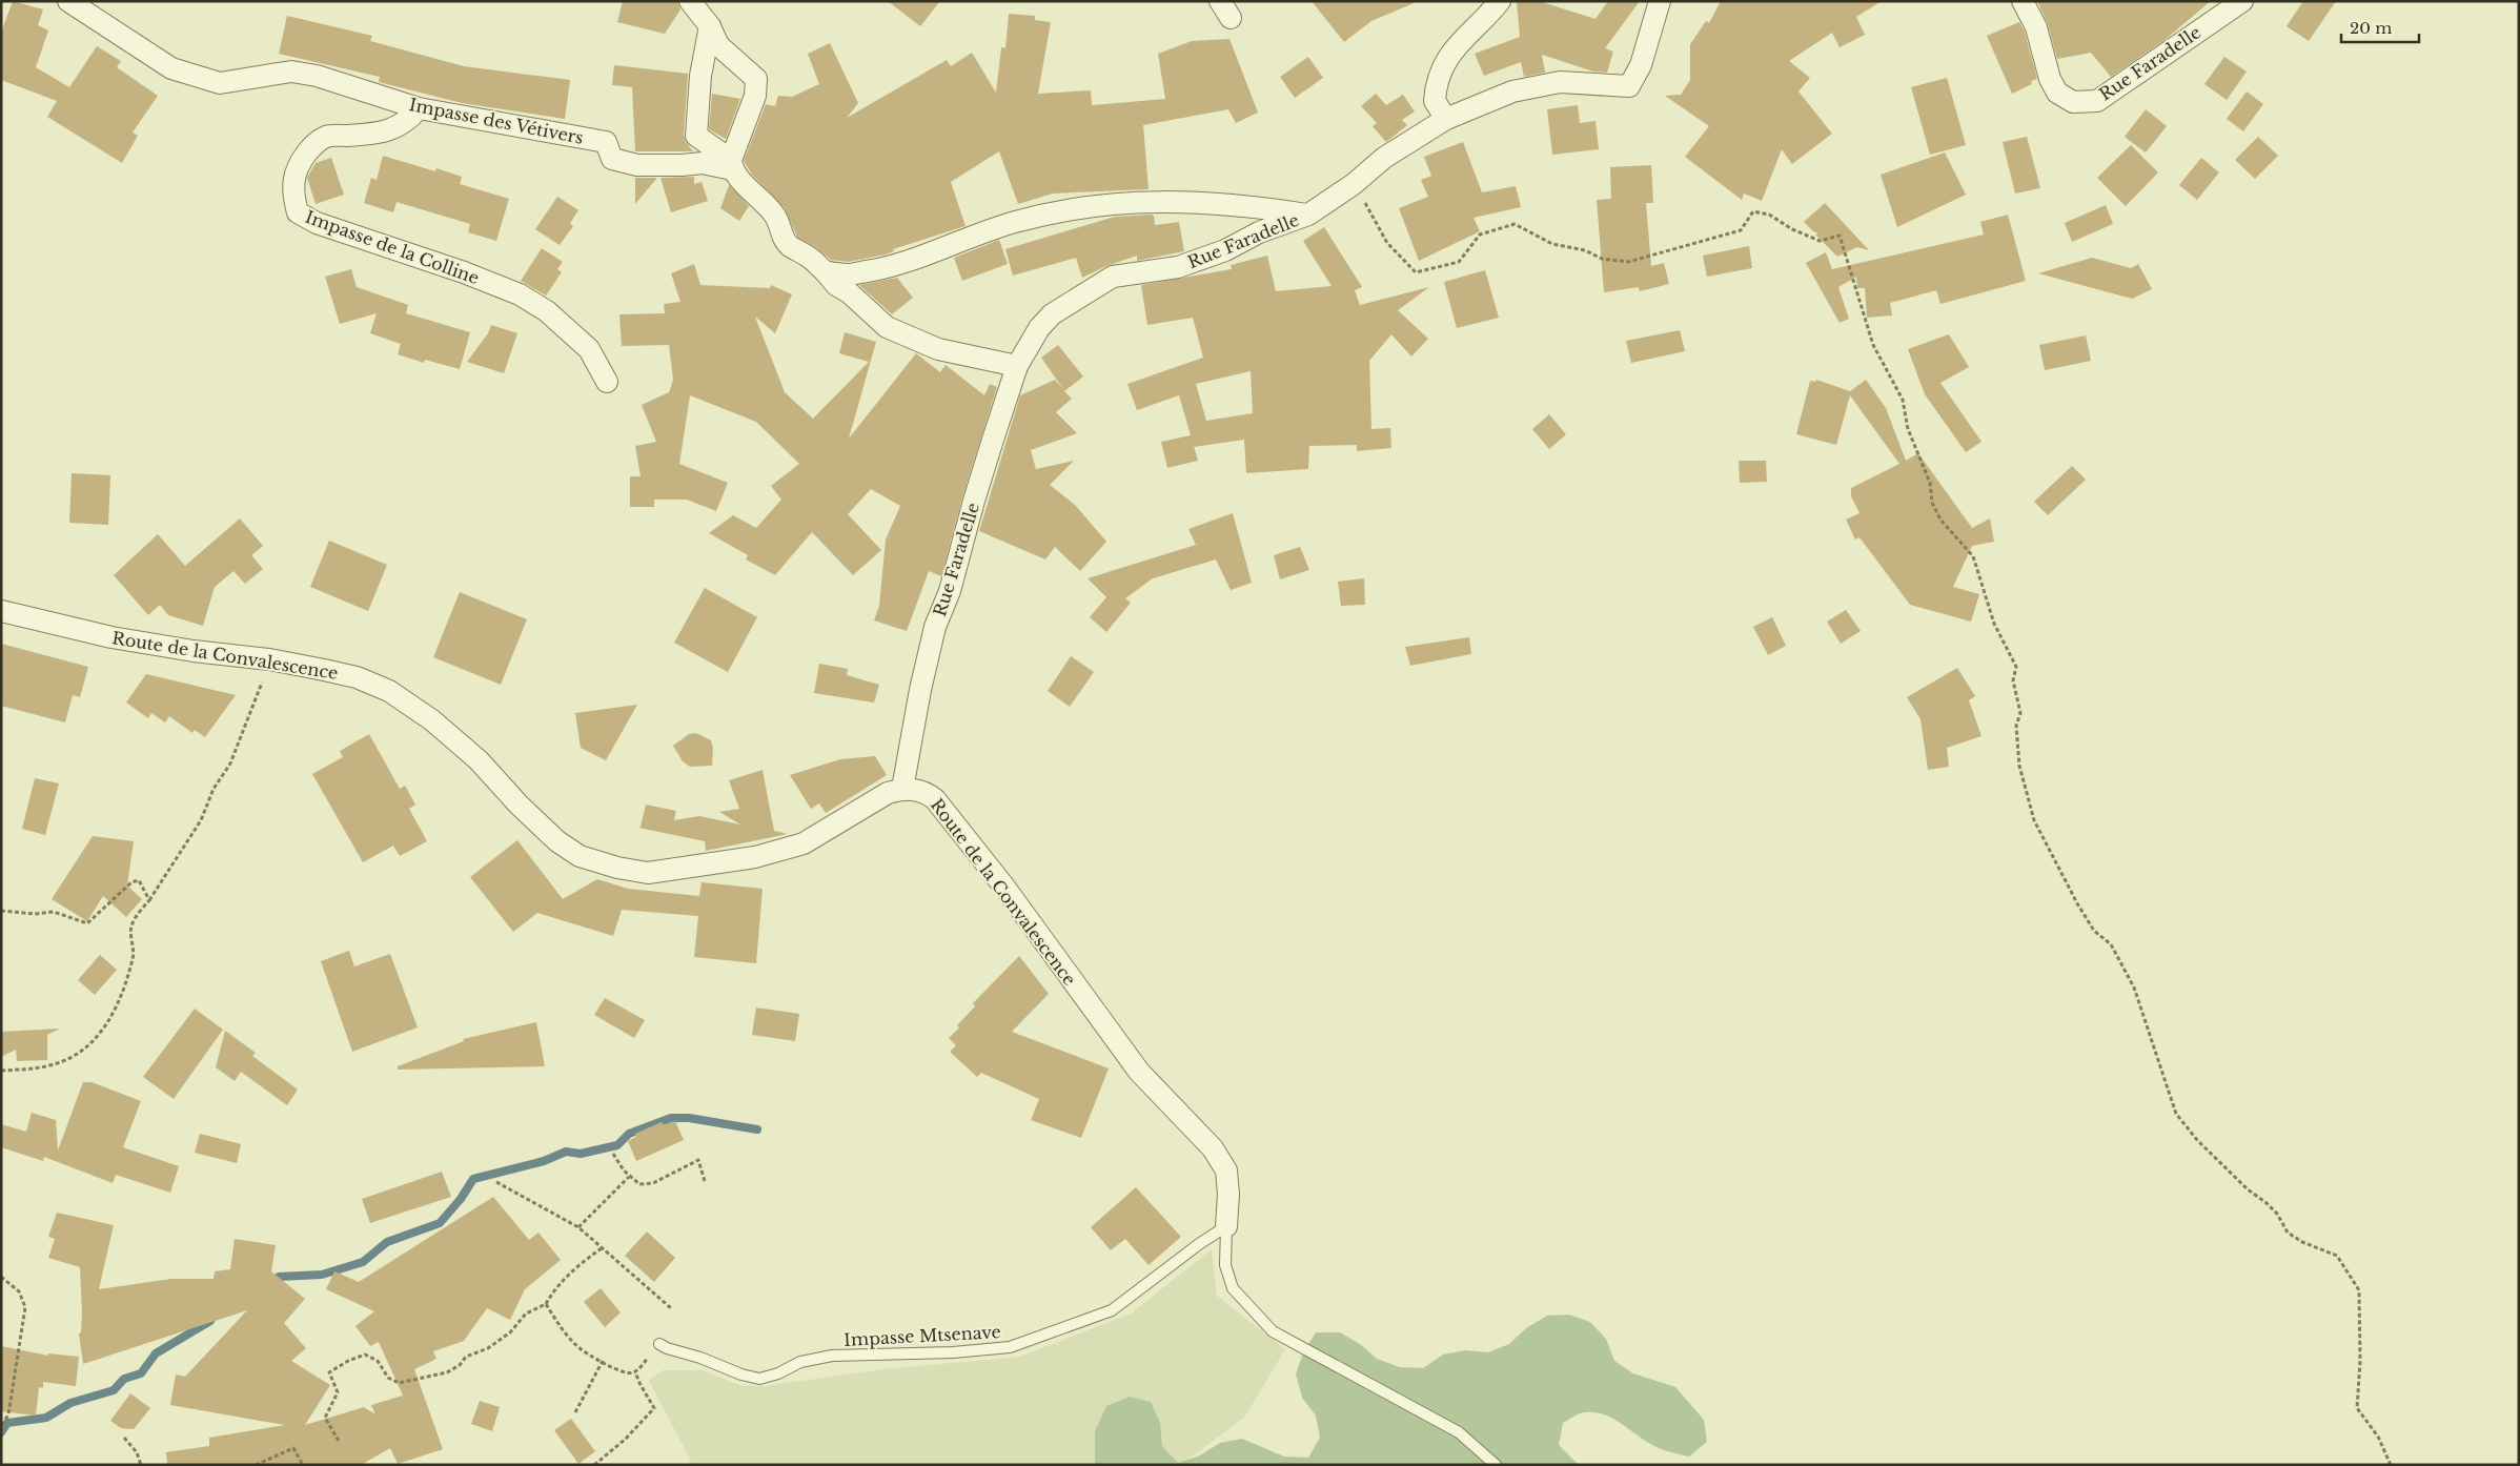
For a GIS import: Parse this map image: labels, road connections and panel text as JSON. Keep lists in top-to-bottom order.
{
  "streets": {
    "street": [
      "Rue Faradelle",
      "Impasse des Vétivers",
      "Impasse de la Colline",
      "Route de la Convalescence"
    ],
    "lane": ["Impasse Mtsenave"]
  },
  "crossings": [
    ["Rue Faradelle", "Route de la Convalescence"],
    ["Impasse des Vétivers", "Impasse de la Colline"],
    ["Route de la Convalescence", "Impasse Mtsenave"]
  ],
  "scale_bar": "20 m"
}
